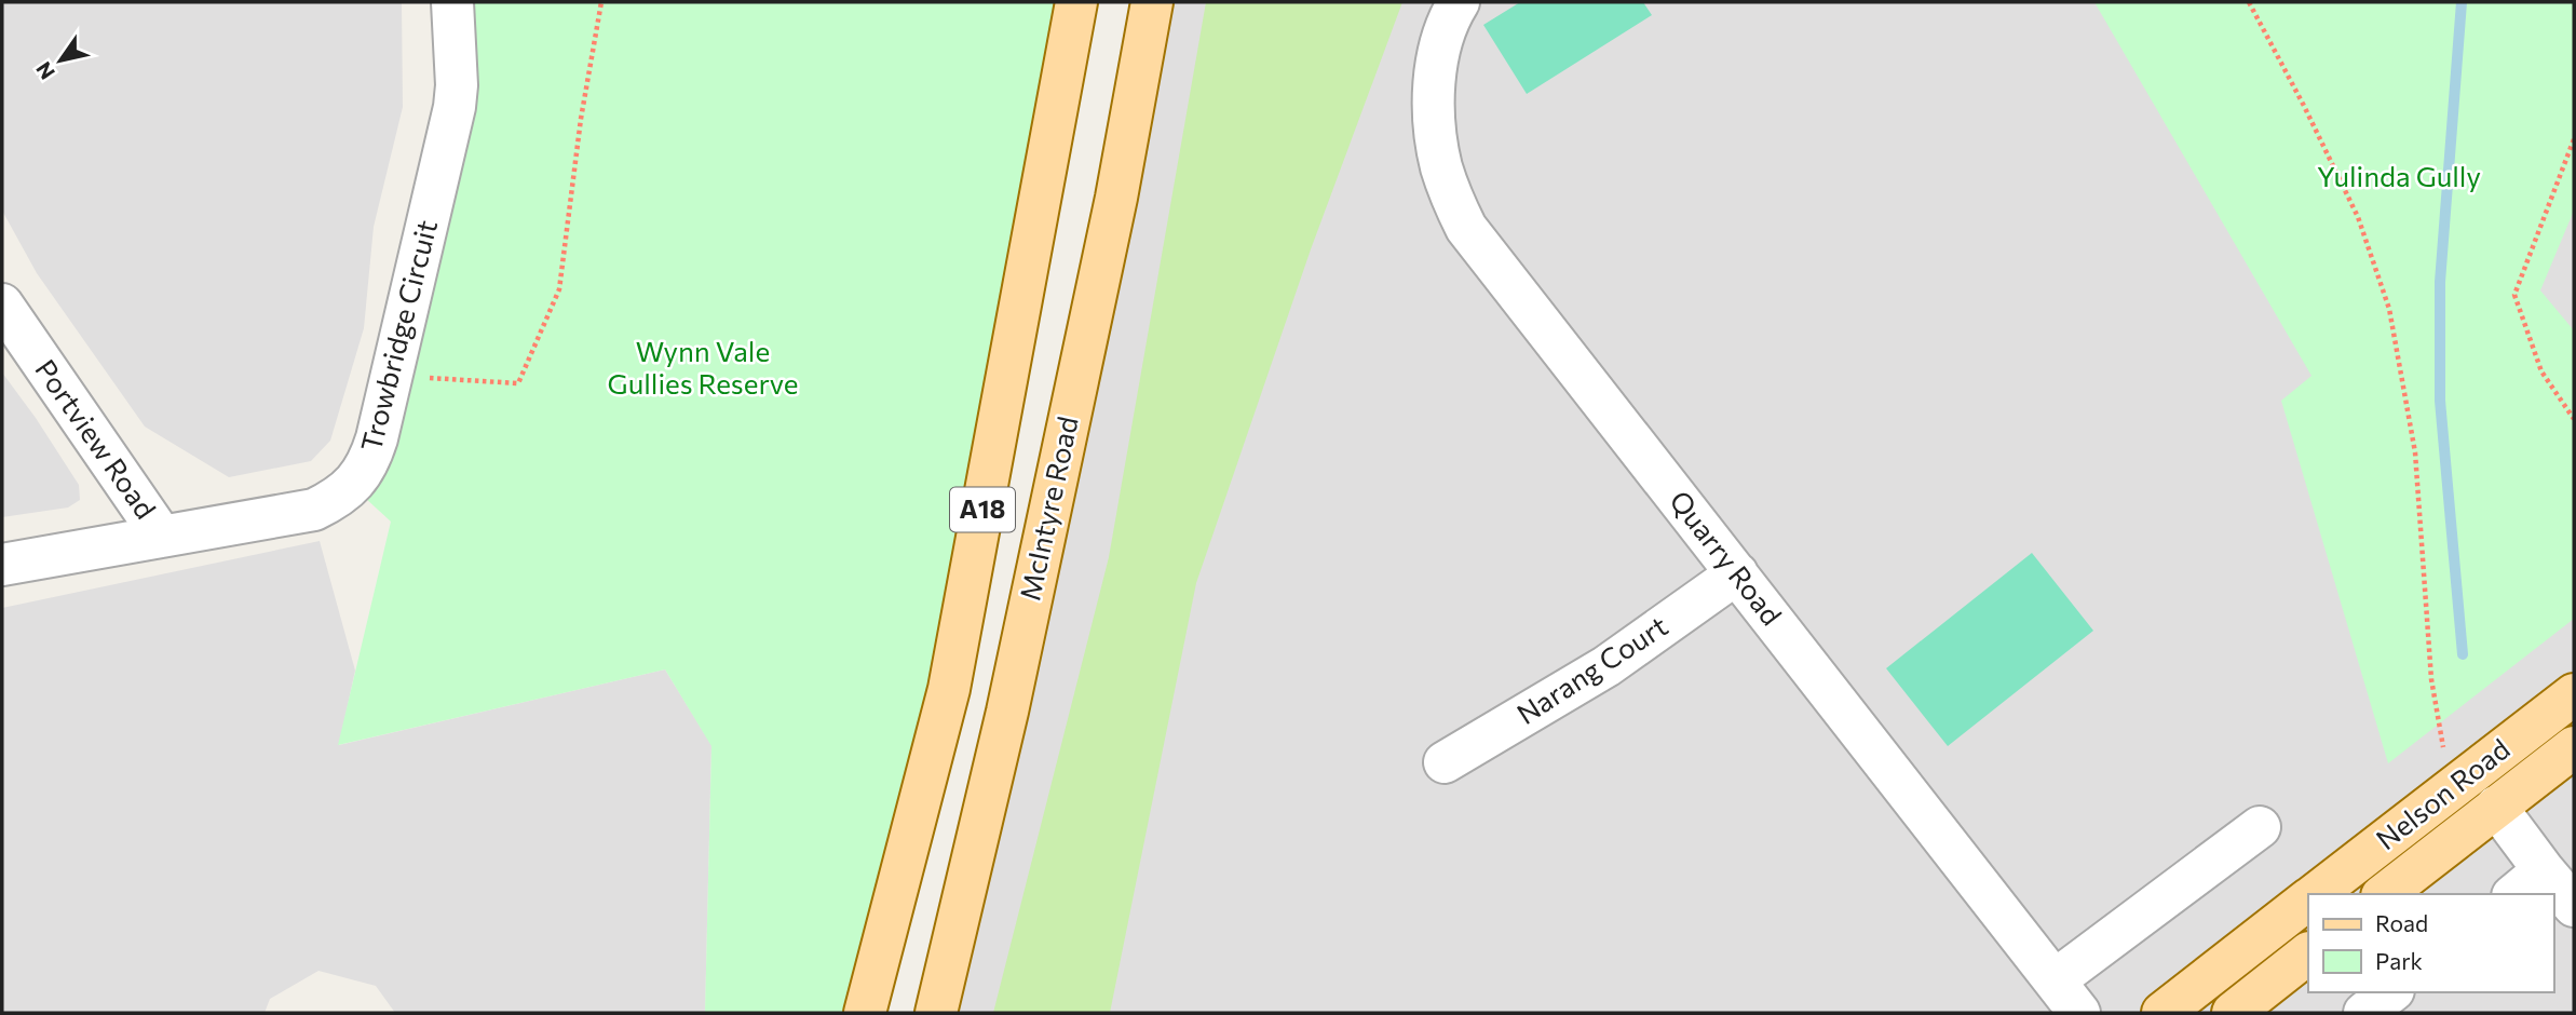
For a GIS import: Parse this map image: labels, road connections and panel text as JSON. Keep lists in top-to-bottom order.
{
  "streets": {
    "main road": ["McIntyre Road", "A18", "Nelson Road"],
    "street": [
      "Trowbridge Circuit",
      "Portview Road",
      "Quarry Road",
      "Narang Court"
    ]
  },
  "crossings": [
    ["Trowbridge Circuit", "Portview Road"],
    ["Quarry Road", "Narang Court"]
  ],
  "parks": ["Yulinda Gully", "Wynn Vale Gullies Reserve"],
  "legend": ["Road", "Park"],
  "north": "bottom left"
}
